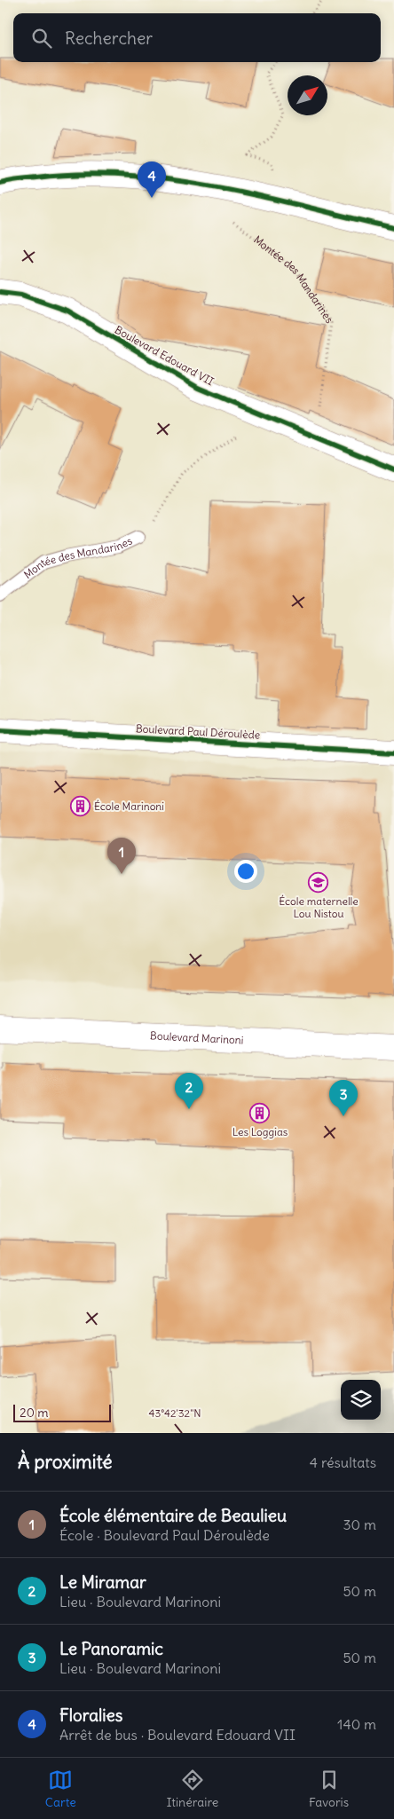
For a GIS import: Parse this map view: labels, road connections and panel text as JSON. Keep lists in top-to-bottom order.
{
  "streets": {
    "street": ["Boulevard Edouard VII", "Boulevard Paul Déroulède", "Boulevard Marinoni"],
    "lane": ["Montée des Mandarines"]
  },
  "crossings": [
    ["Montée des Mandarines", "Boulevard Edouard VII"]
  ],
  "places": {
    "building": ["École Marinoni", "Les Loggias"],
    "school or university": ["École maternelle Lou Nistou"]
  },
  "scale_bar": "20 m",
  "north": "top right",
  "page": {
    "search": "Rechercher",
    "pins": [
      "4",
      "1",
      "2",
      "3"
    ],
    "scale": "20 m",
    "heading": ["À proximité", "4 résultats"],
    "list": [
      {
        "mark": "1",
        "name": "École élémentaire de Beaulieu",
        "note": "École · Boulevard Paul Déroulède",
        "value": "30 m"
      },
      {
        "mark": "2",
        "name": "Le Miramar",
        "note": "Lieu · Boulevard Marinoni",
        "value": "50 m"
      },
      {
        "mark": "3",
        "name": "Le Panoramic",
        "note": "Lieu · Boulevard Marinoni",
        "value": "50 m"
      },
      {
        "mark": "4",
        "name": "Floralies",
        "note": "Arrêt de bus · Boulevard Edouard VII",
        "value": "140 m"
      }
    ],
    "nav": ["Carte", "Itinéraire", "Favoris"]
  },
  "coordinates": ["43°42'32\"N"]
}
